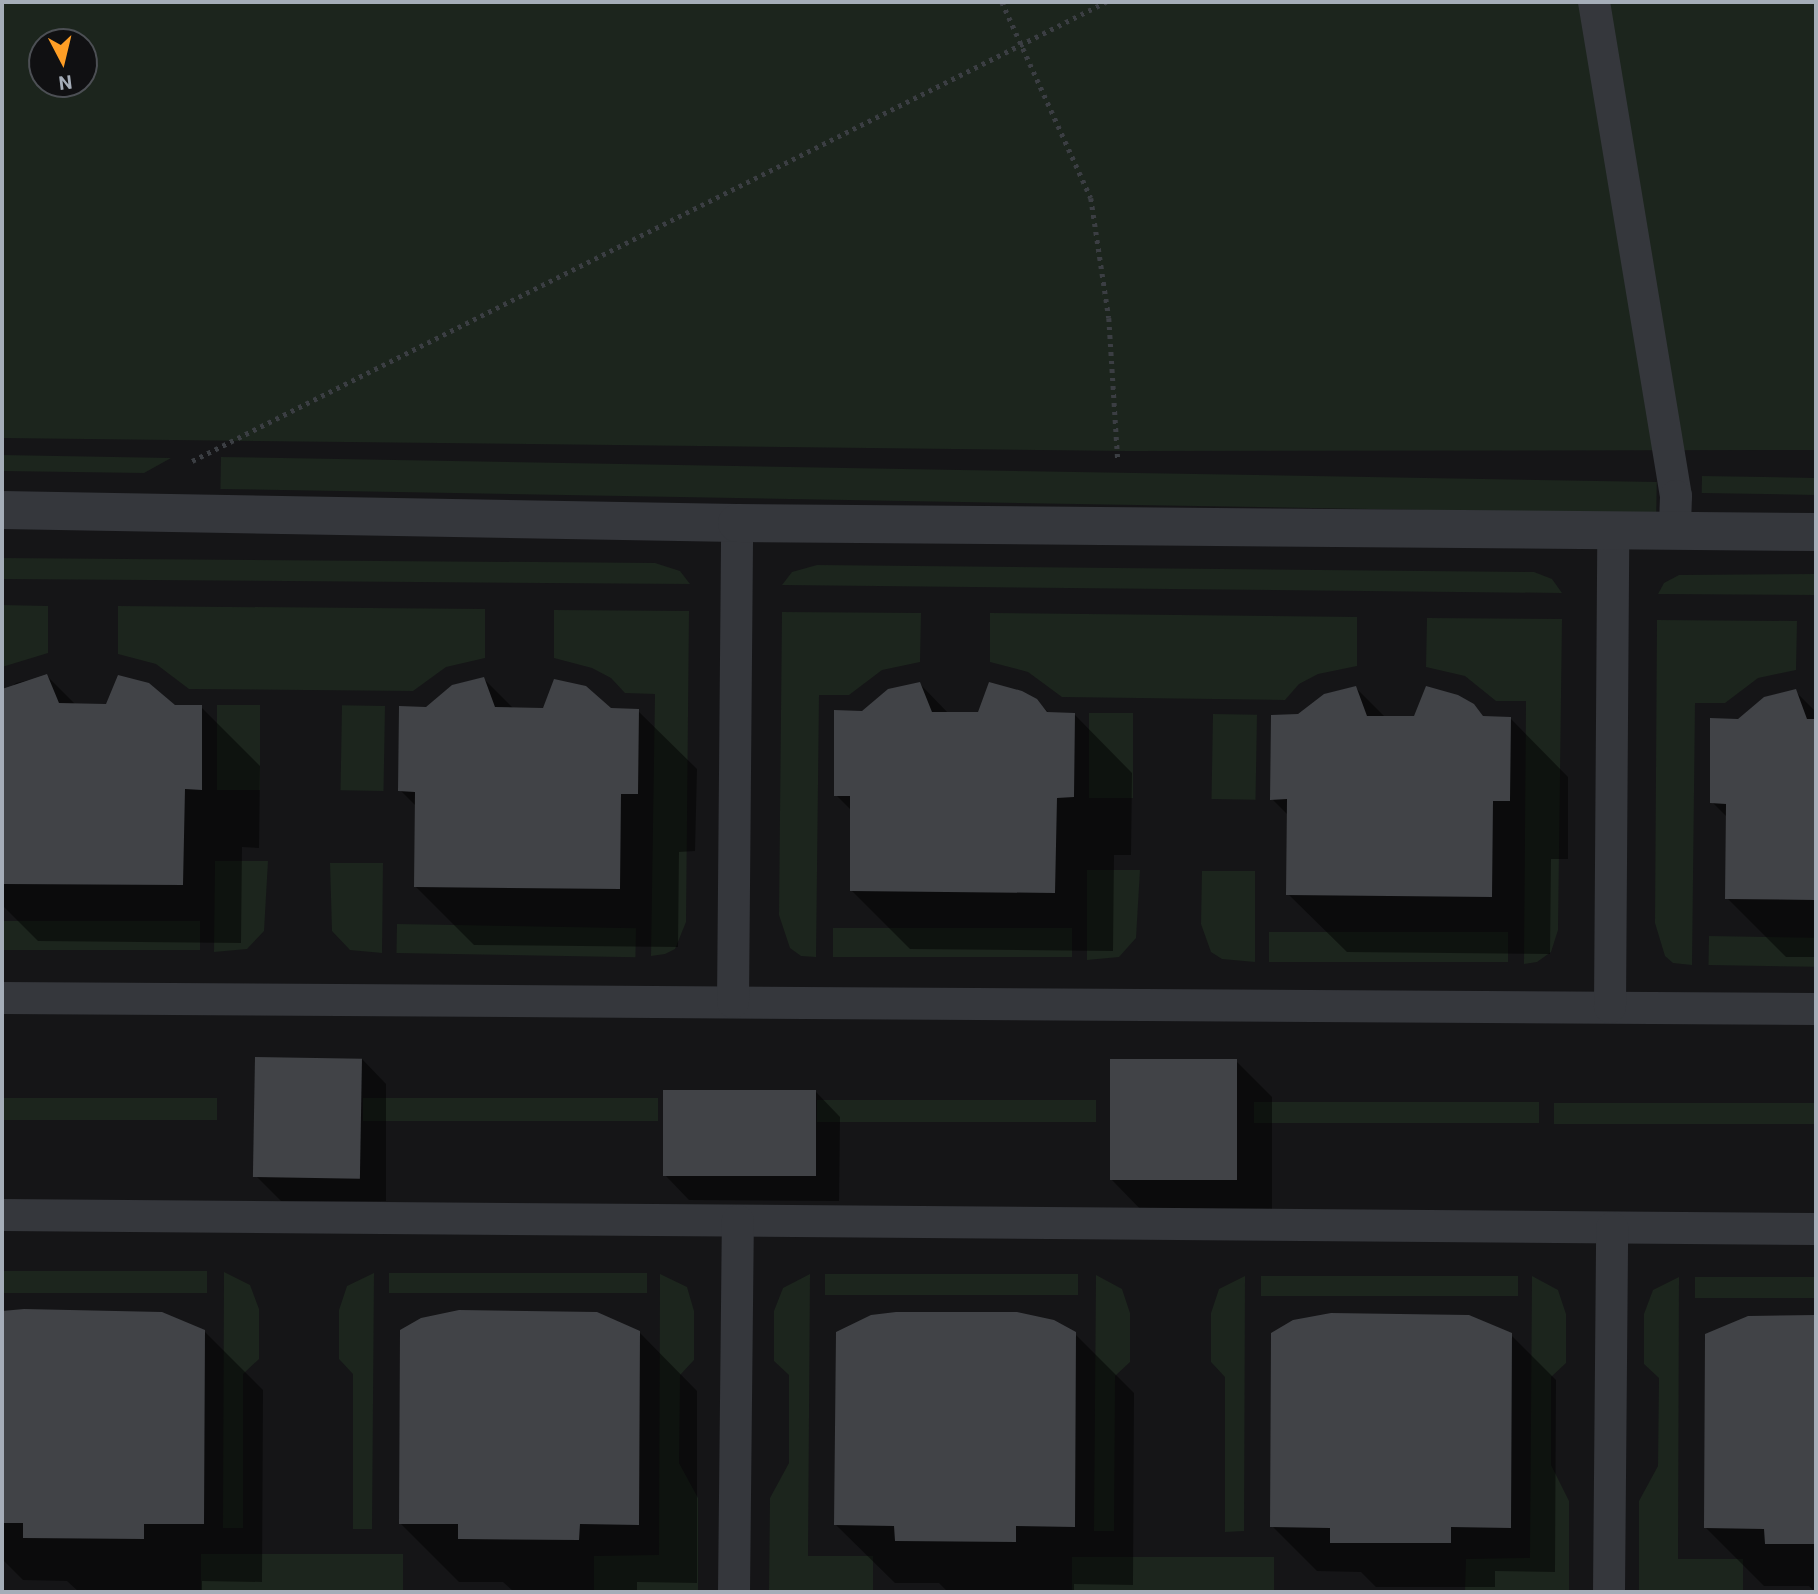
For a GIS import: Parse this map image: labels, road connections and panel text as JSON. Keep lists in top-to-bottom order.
{
  "north": "bottom"
}
